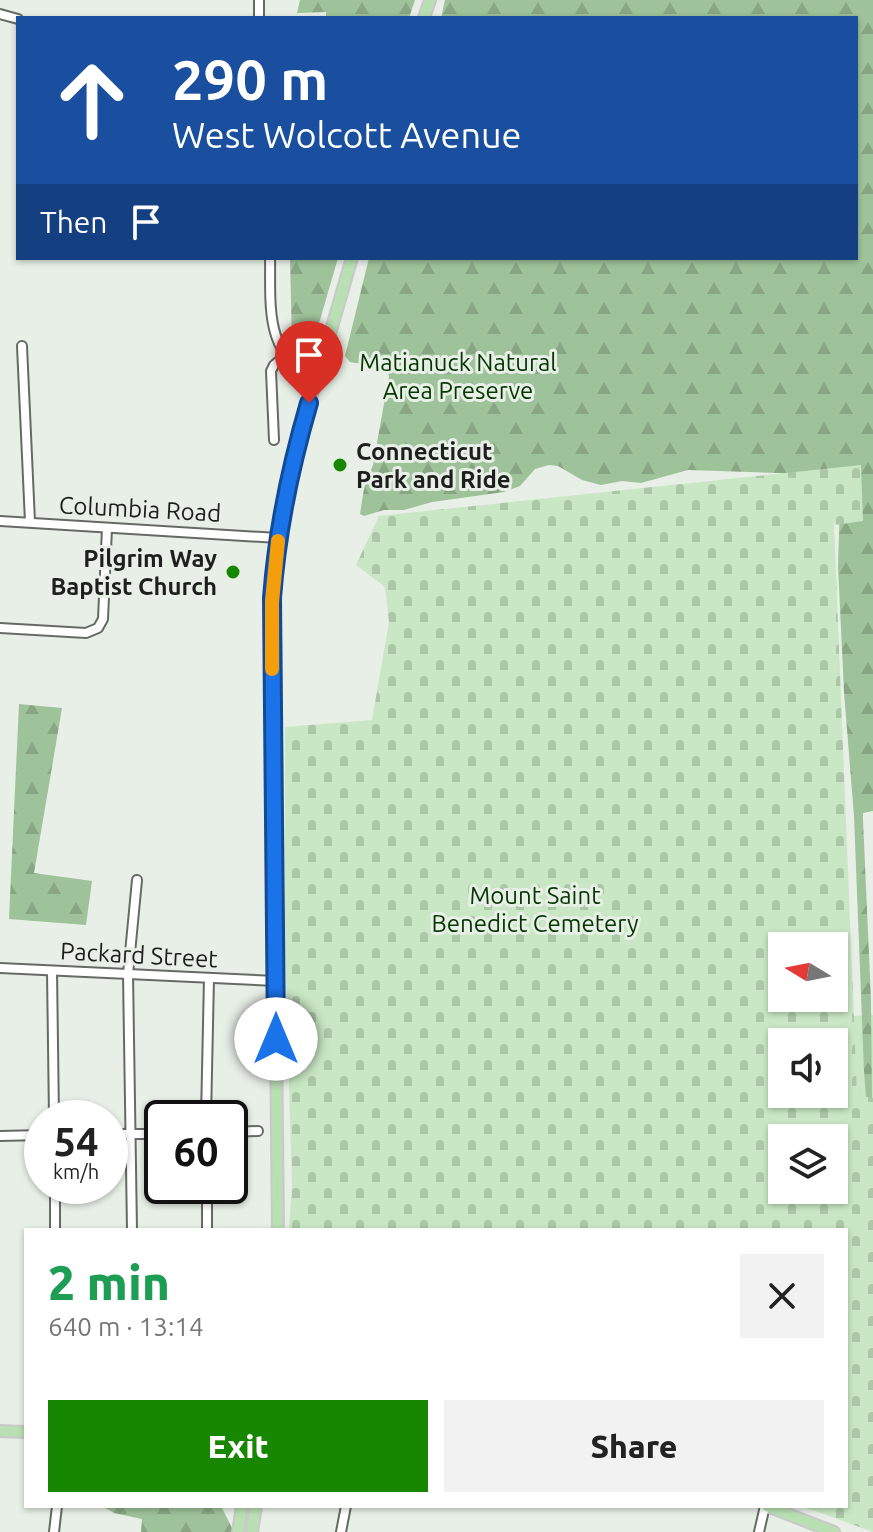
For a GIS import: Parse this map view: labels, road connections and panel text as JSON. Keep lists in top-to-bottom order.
{
  "streets": {
    "street": ["Columbia Road", "Packard Street"]
  },
  "parks": ["Matianuck Natural Area Preserve", "Mount Saint Benedict Cemetery"],
  "places": ["Connecticut Park and Ride", "Pilgrim Way Baptist Church"],
  "north": "left",
  "page": {
    "turn": ["290 m", "West Wolcott Avenue"],
    "then": "Then",
    "speed": "54 km/h",
    "limit": "60",
    "heading": ["2 min", "640 m · 13:14"],
    "buttons": ["Exit", "Share"]
  }
}
